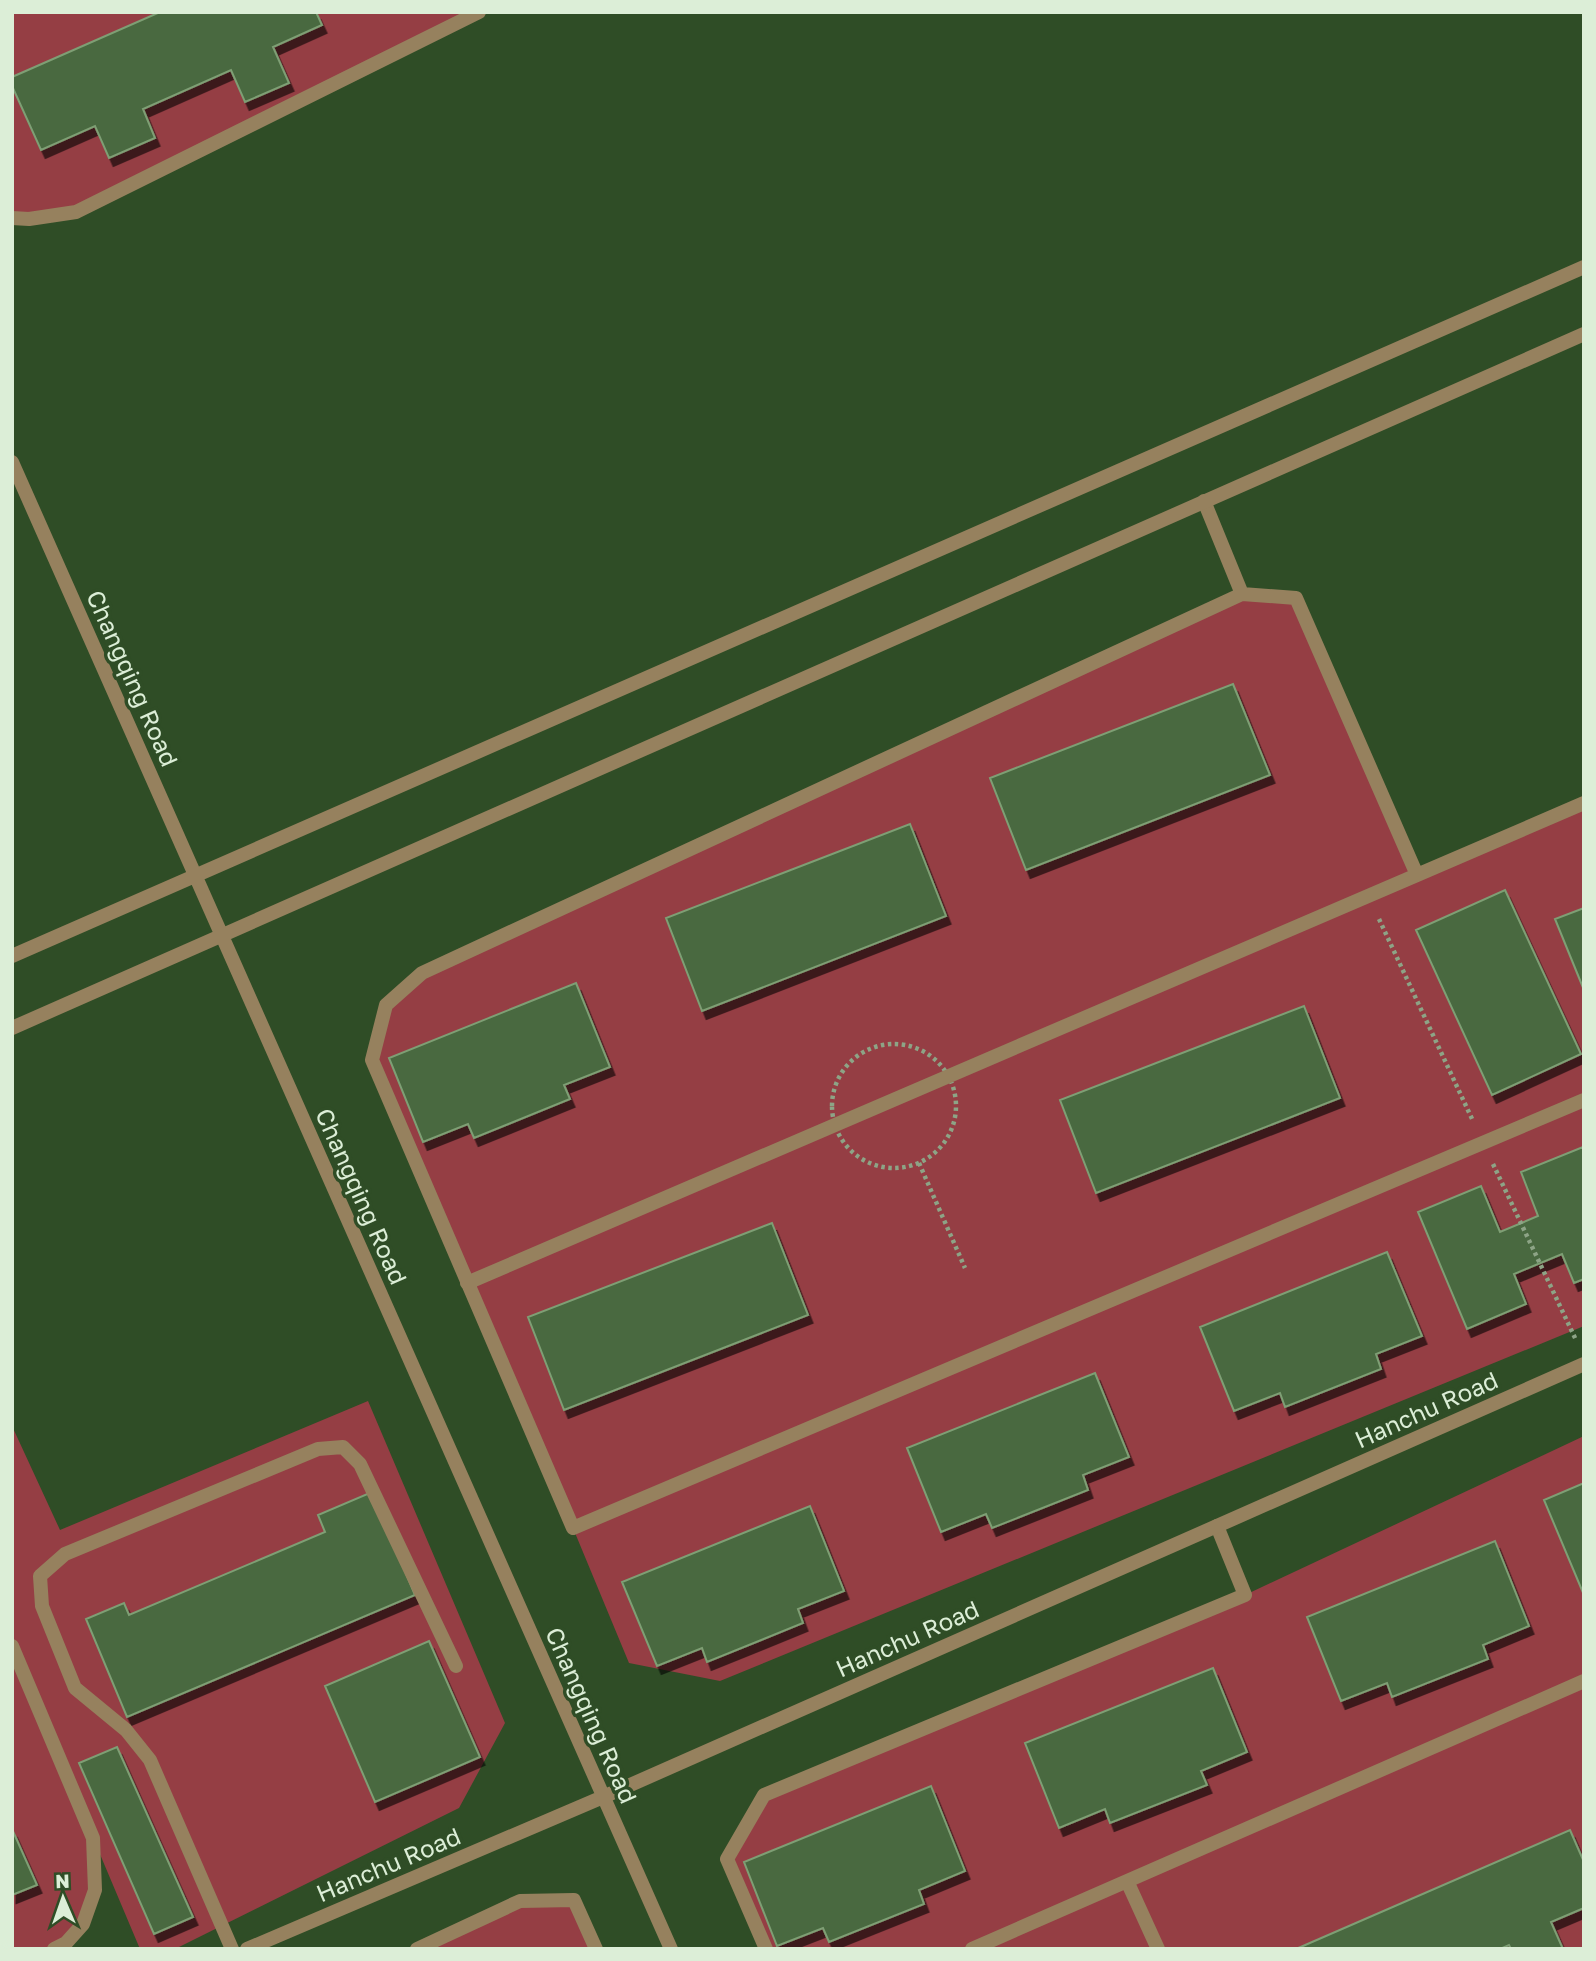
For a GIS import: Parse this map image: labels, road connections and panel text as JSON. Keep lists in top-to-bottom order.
{
  "streets": {
    "street": ["Changqing Road", "Hanchu Road"]
  },
  "crossings": [
    ["Changqing Road", "Hanchu Road"]
  ],
  "north": "top"
}
